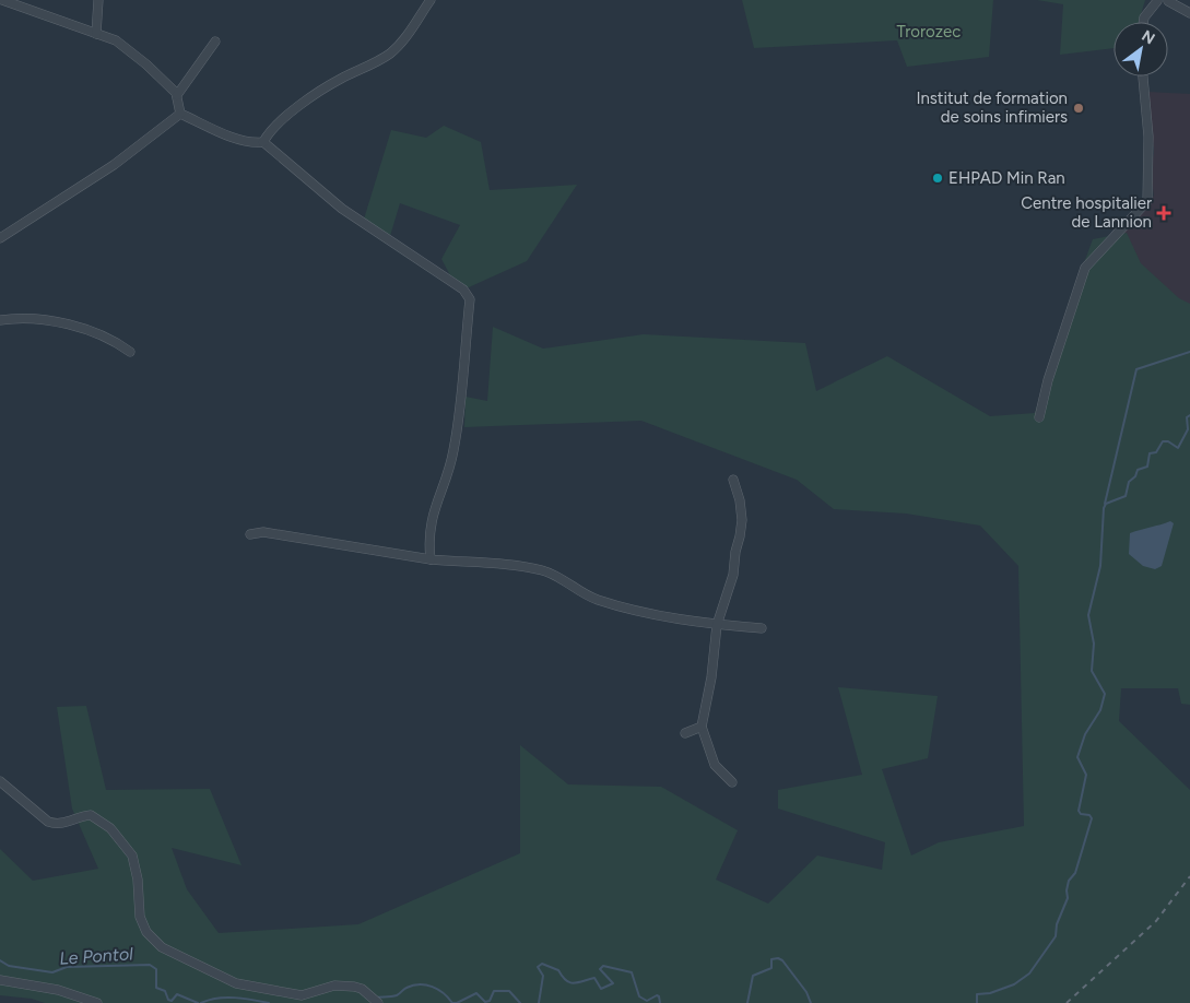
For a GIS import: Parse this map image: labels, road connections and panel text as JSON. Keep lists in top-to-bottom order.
{
  "water": ["Le Pontol"],
  "parks": ["Trorozec"],
  "places": {
    "other": ["Institut de formation de soins infimiers", "EHPAD Min Ran"],
    "health": ["Centre hospitalier de Lannion"]
  },
  "north": "top right"
}
